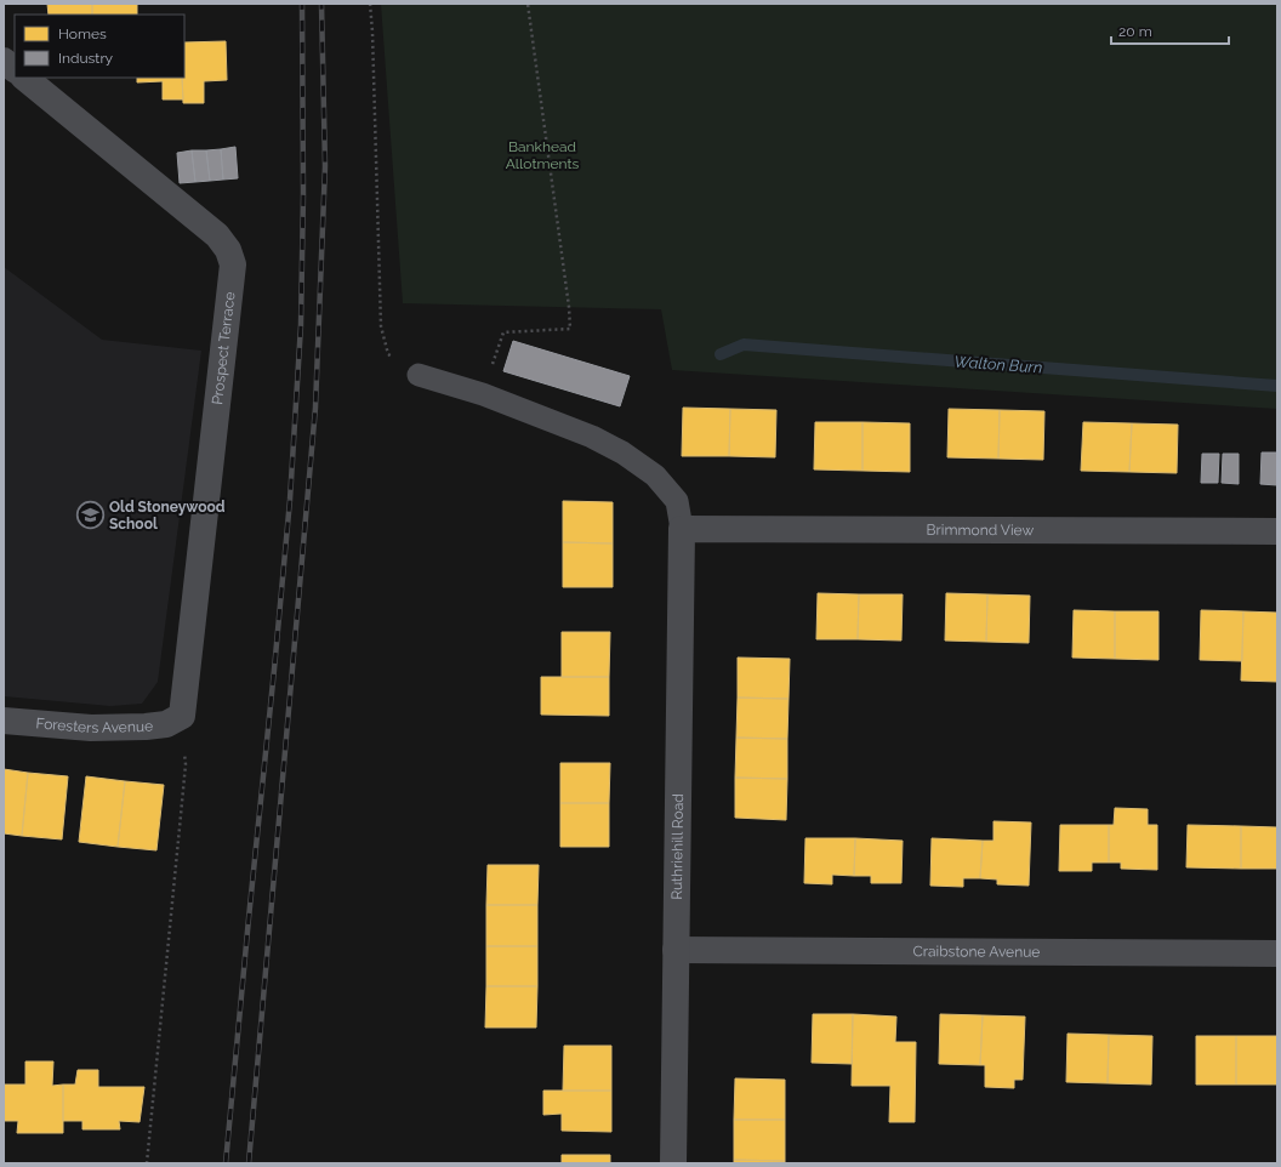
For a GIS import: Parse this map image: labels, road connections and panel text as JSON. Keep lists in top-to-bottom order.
{
  "streets": {
    "street": [
      "Prospect Terrace",
      "Brimmond View",
      "Foresters Avenue",
      "Ruthriehill Road",
      "Craibstone Avenue"
    ]
  },
  "crossings": [
    ["Prospect Terrace", "Foresters Avenue"],
    ["Brimmond View", "Ruthriehill Road"],
    ["Ruthriehill Road", "Craibstone Avenue"]
  ],
  "water": ["Walton Burn"],
  "parks": ["Bankhead Allotments"],
  "places": {
    "school or university": ["Old Stoneywood School"]
  },
  "legend": ["Homes", "Industry"],
  "scale_bar": "20 m"
}
